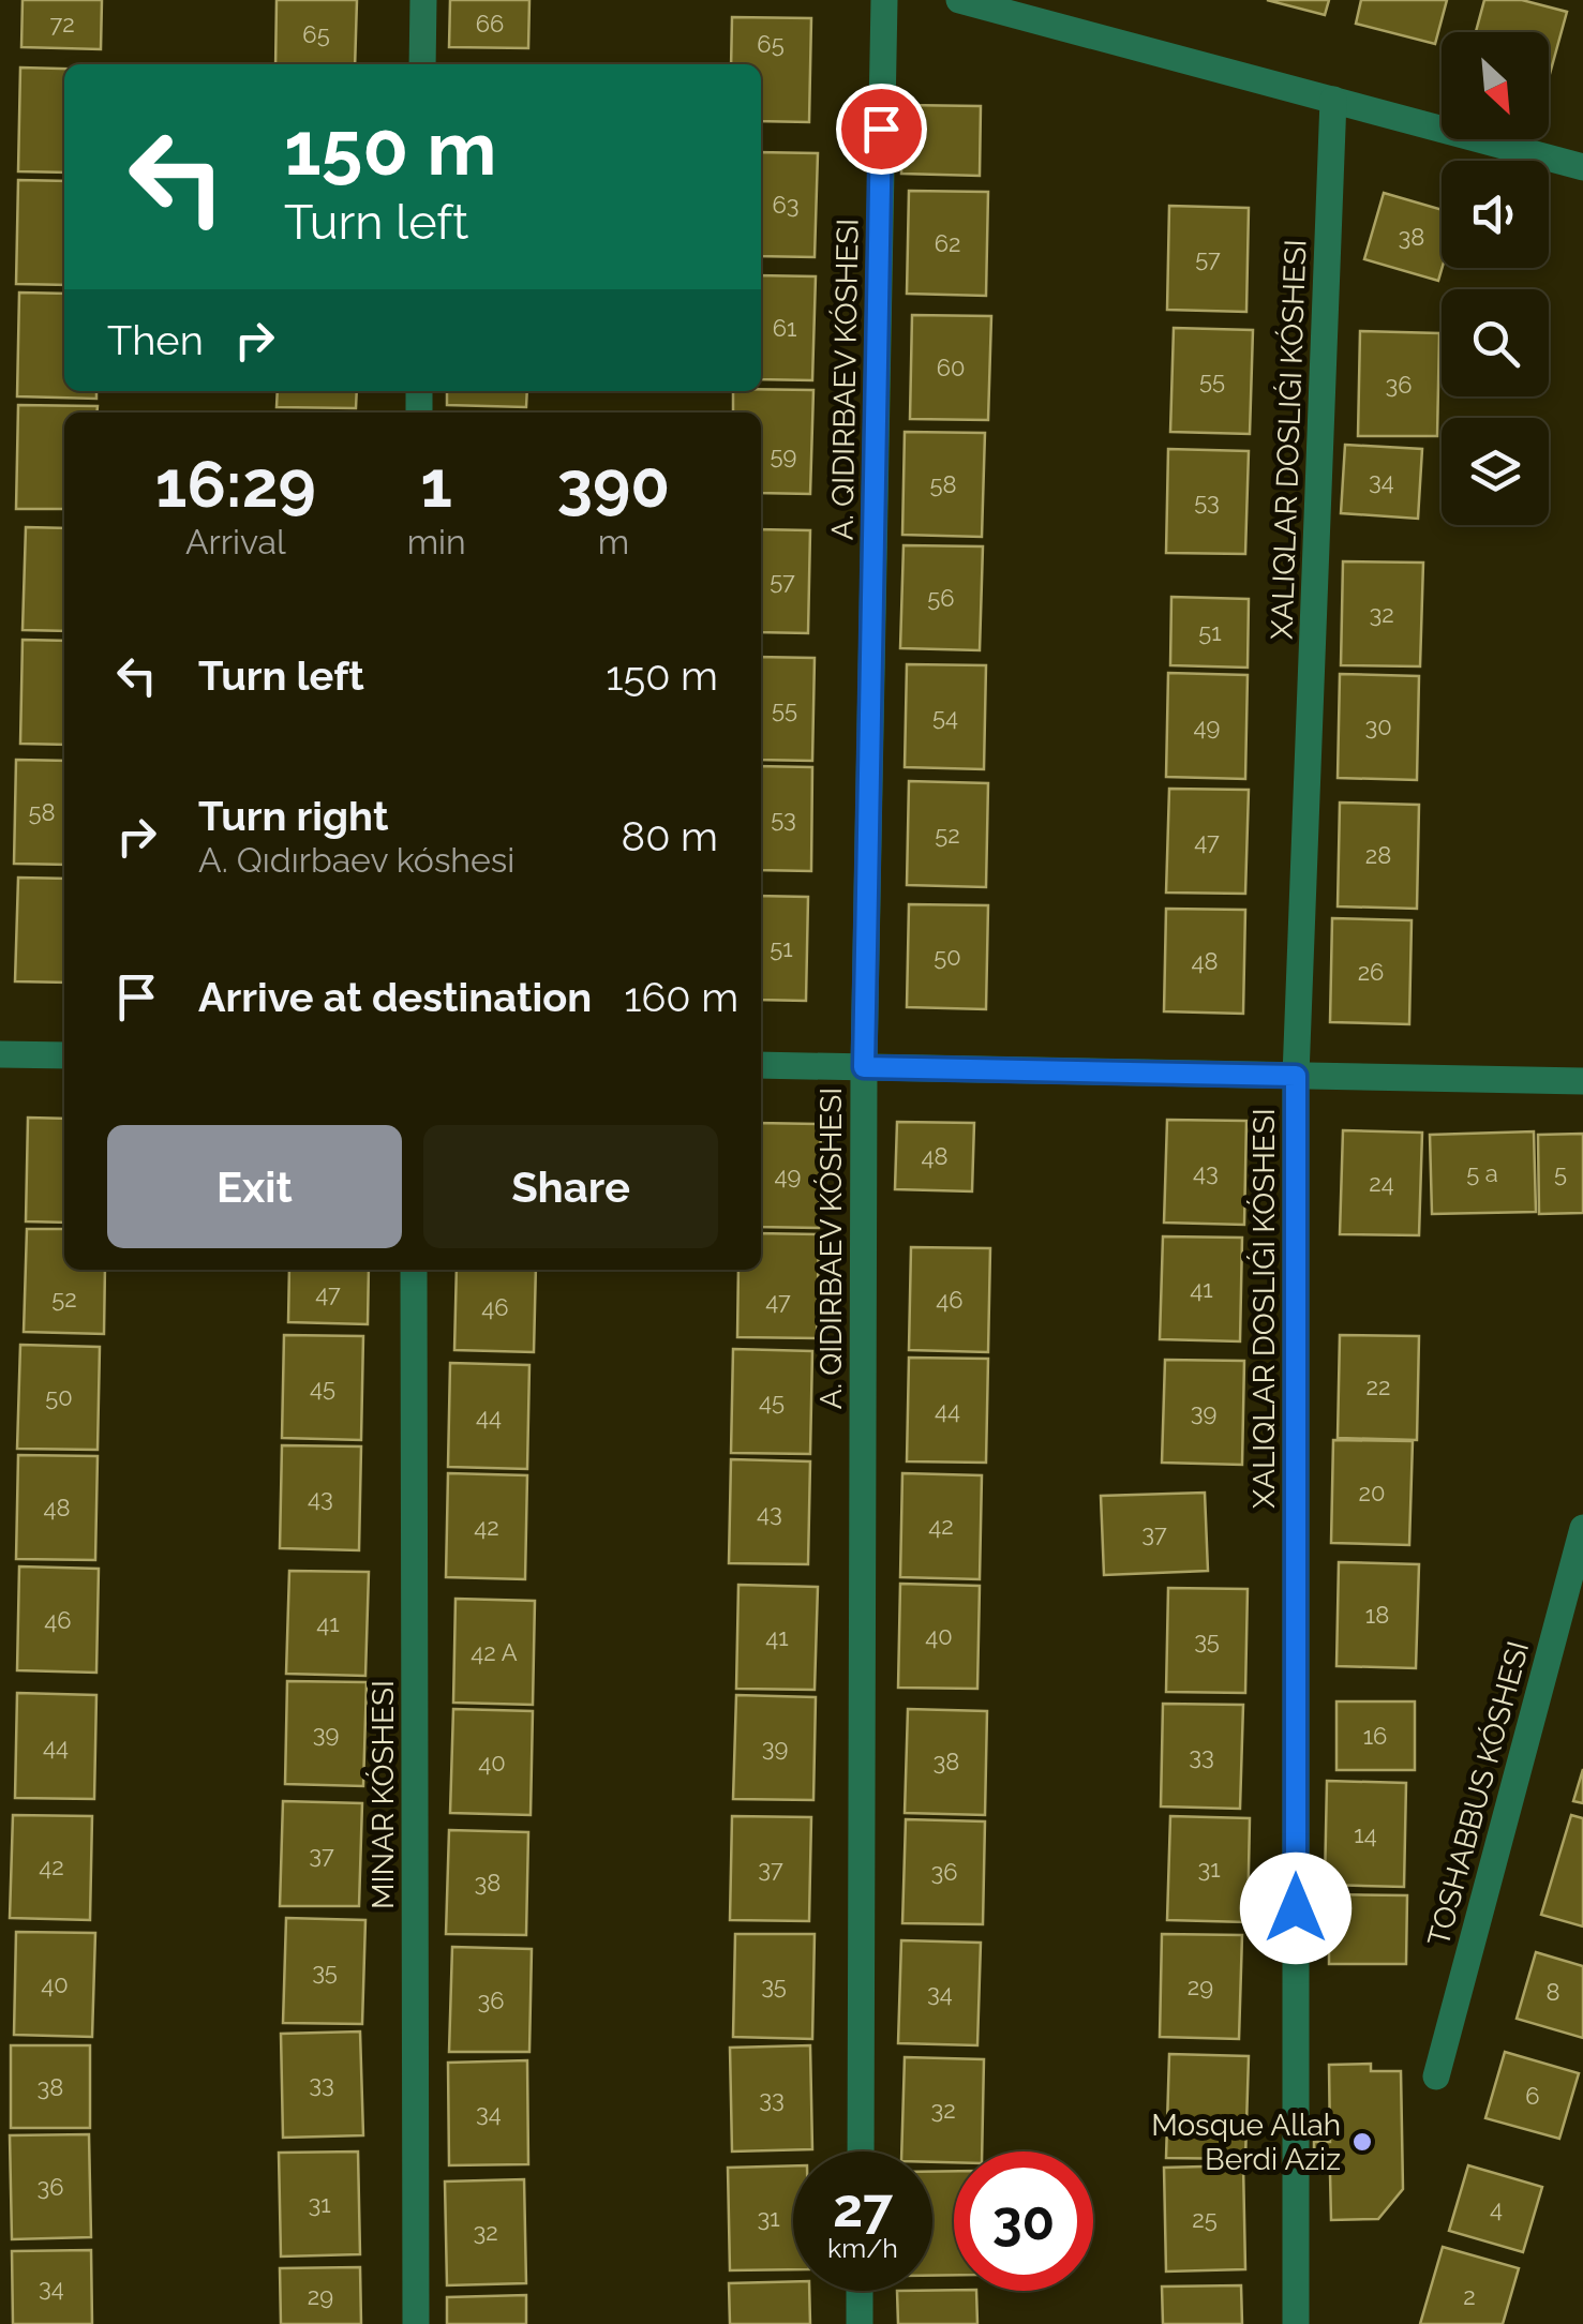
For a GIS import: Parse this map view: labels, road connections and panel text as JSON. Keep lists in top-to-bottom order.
{
  "streets": {
    "street": ["TOSHABBUS KÓSHESI", "MINAR KÓSHESI"]
  },
  "places": ["Mosque Allah Berdi Aziz"],
  "house_numbers": [
    "72",
    "66",
    "65",
    "65",
    "63",
    "38",
    "62",
    "57",
    "61",
    "60",
    "55",
    "36",
    "59",
    "34",
    "58",
    "53",
    "57",
    "56",
    "32",
    "51",
    "55",
    "54",
    "49",
    "30",
    "58",
    "53",
    "52",
    "47",
    "28",
    "51",
    "50",
    "48",
    "26",
    "48",
    "43",
    "5 а",
    "5",
    "49",
    "24",
    "41",
    "47",
    "52",
    "46",
    "47",
    "46",
    "22",
    "45",
    "50",
    "45",
    "44",
    "39",
    "44",
    "20",
    "43",
    "48",
    "43",
    "42",
    "42",
    "37",
    "18",
    "46",
    "41",
    "40",
    "41",
    "35",
    "42 А",
    "39",
    "16",
    "44",
    "39",
    "33",
    "38",
    "40",
    "14",
    "37",
    "42",
    "37",
    "31",
    "36",
    "38",
    "35",
    "40",
    "35",
    "29",
    "8",
    "34",
    "36",
    "33",
    "38",
    "6",
    "33",
    "32",
    "34",
    "36",
    "31",
    "4",
    "31",
    "25",
    "32",
    "34",
    "29",
    "2"
  ],
  "north": "bottom right",
  "page": {
    "turn": ["150 m", "Turn left"],
    "then": "Then",
    "eta": [
      "16:29",
      "Arrival",
      "1",
      "min",
      "390",
      "m"
    ],
    "list": [
      {
        "name": "Turn left",
        "value": "150 m"
      },
      {
        "name": "Turn right",
        "note": "A. Qıdırbaev kóshesi",
        "value": "80 m"
      },
      {
        "name": "Arrive at destination",
        "value": "160 m"
      }
    ],
    "buttons": ["Exit", "Share"],
    "speed": "27 km/h",
    "limit": "30"
  }
}
